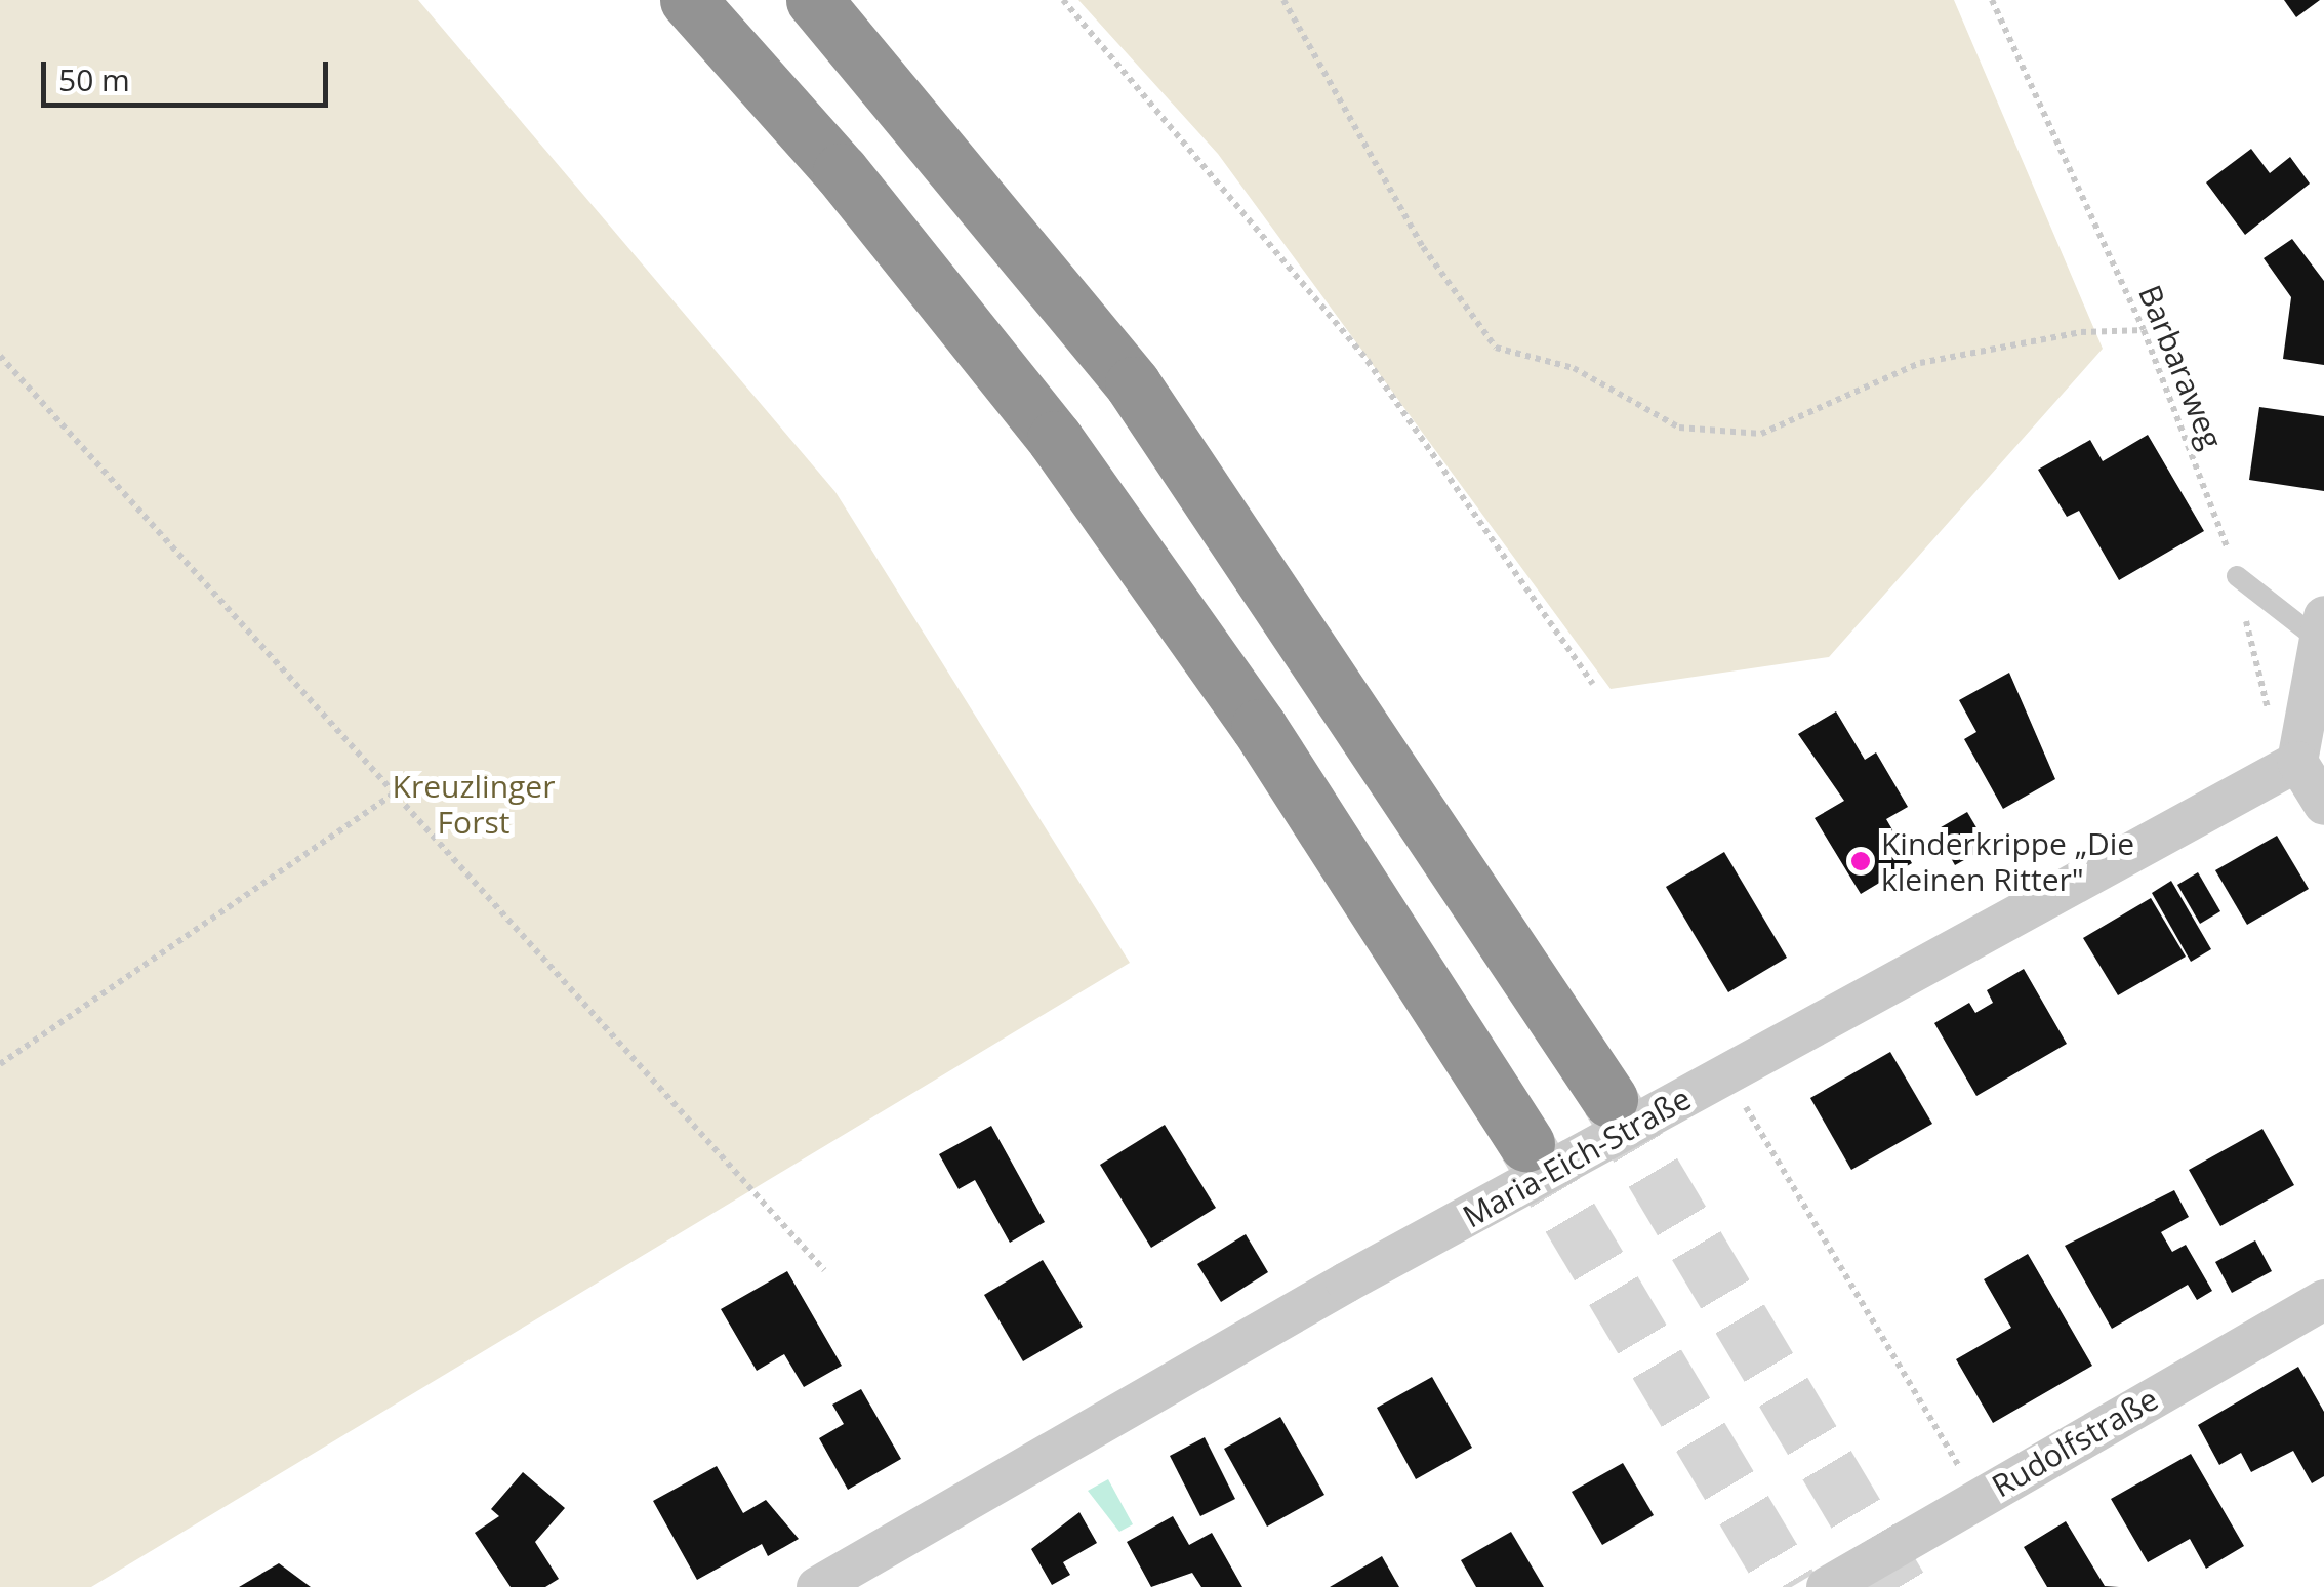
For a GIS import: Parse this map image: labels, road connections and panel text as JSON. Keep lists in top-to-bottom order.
{
  "streets": {
    "street": ["Maria-Eich-Straße", "Rudolfstraße"],
    "path": ["Barbaraweg"]
  },
  "crossings": [
    ["Barbaraweg", "Maria-Eich-Straße"]
  ],
  "parks": ["Kreuzlinger Forst"],
  "places": ["Kinderkrippe „Die kleinen Ritter\""],
  "scale_bar": "50 m"
}
